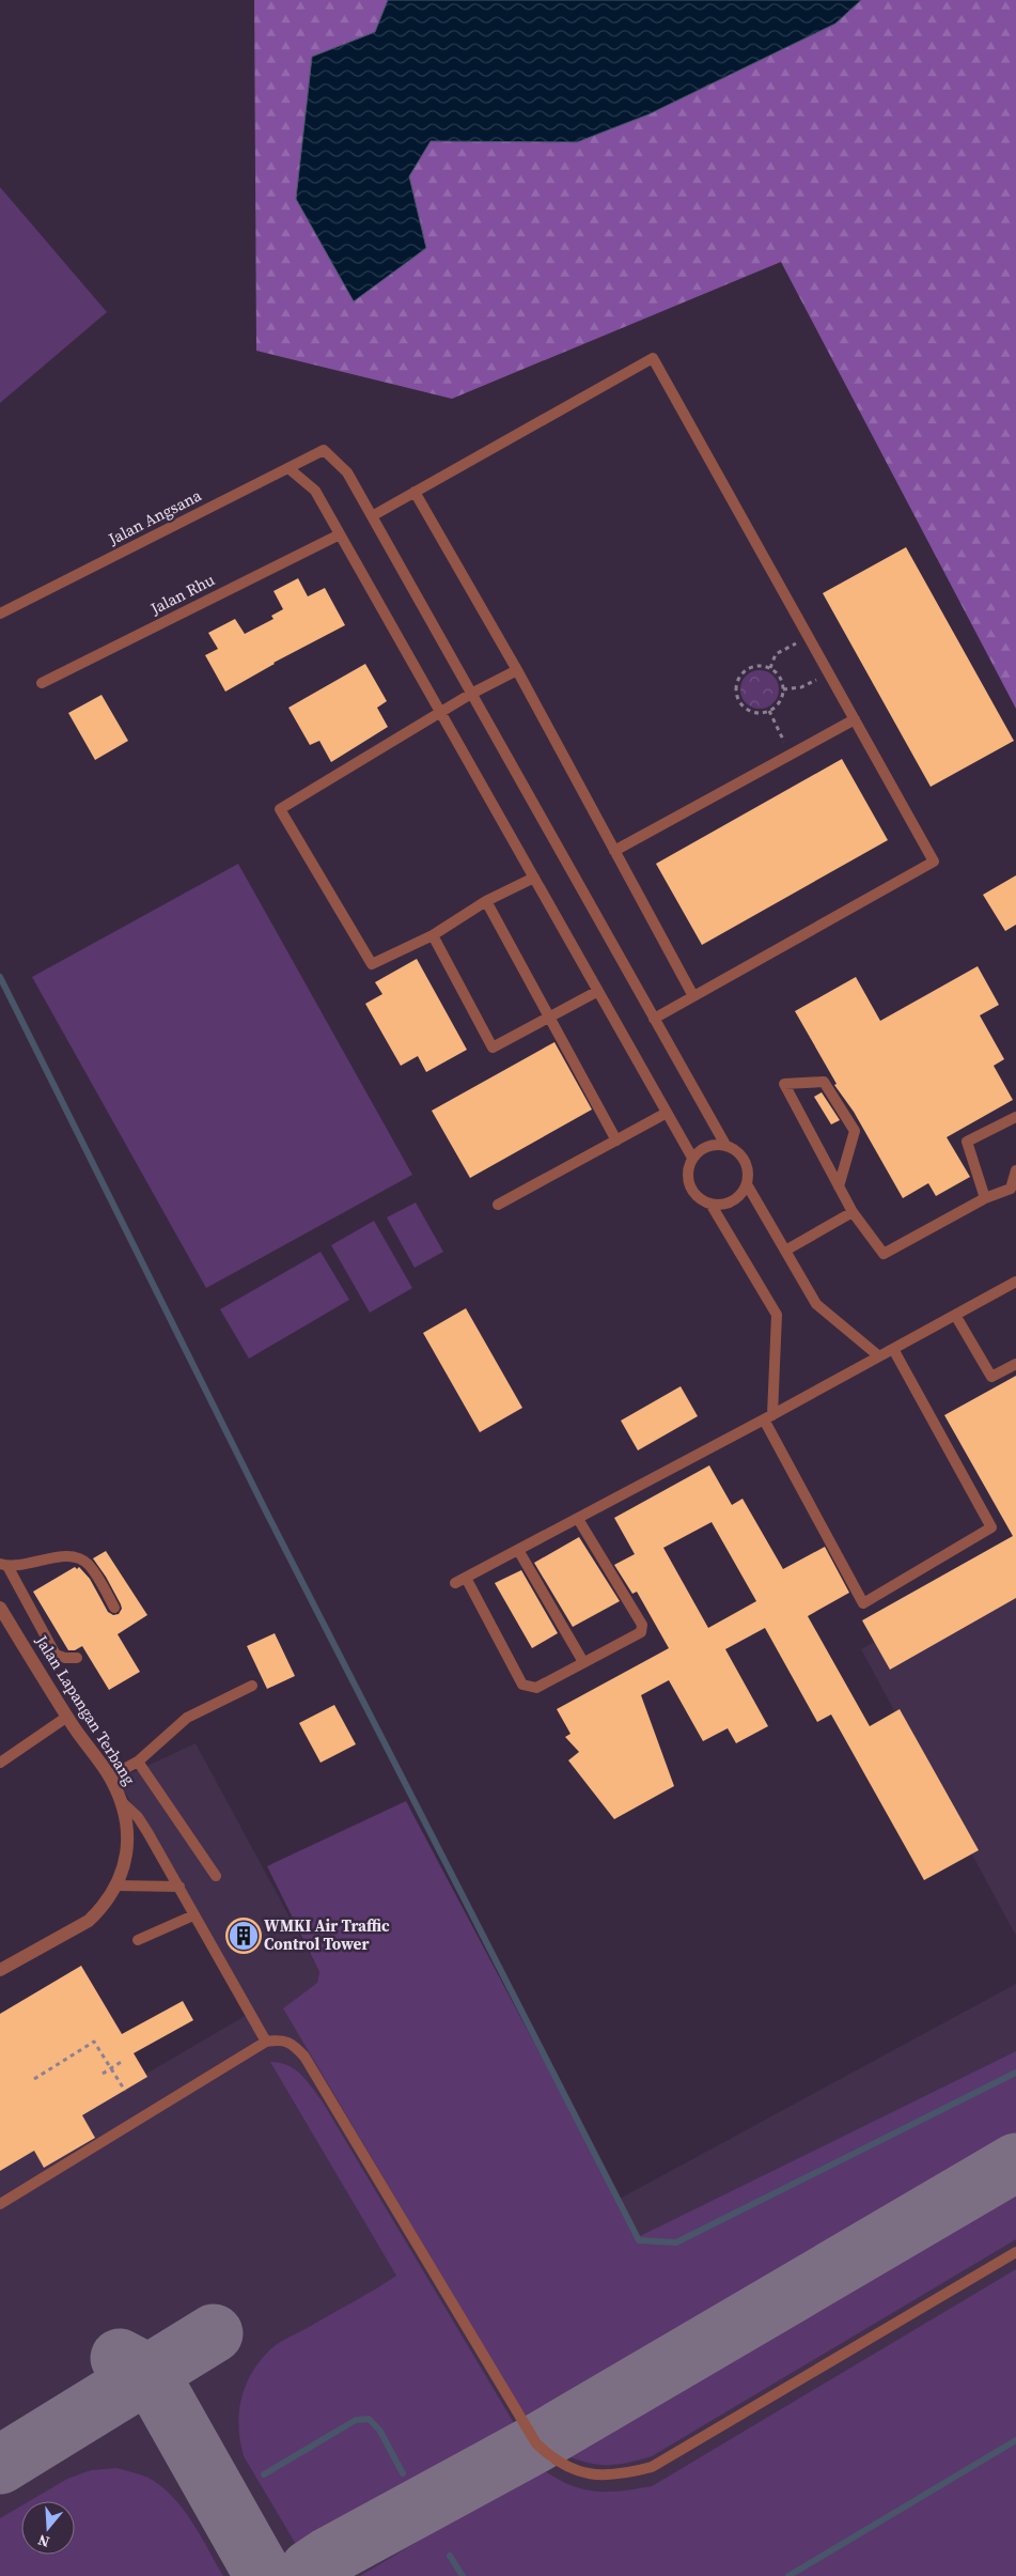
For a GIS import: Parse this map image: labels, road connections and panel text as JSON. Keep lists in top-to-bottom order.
{
  "streets": {
    "street": ["Jalan Lapangan Terbang"],
    "lane": ["Jalan Angsana", "Jalan Rhu"]
  },
  "places": {
    "building": ["WMKI Air Traffic Control Tower"]
  },
  "north": "bottom"
}
